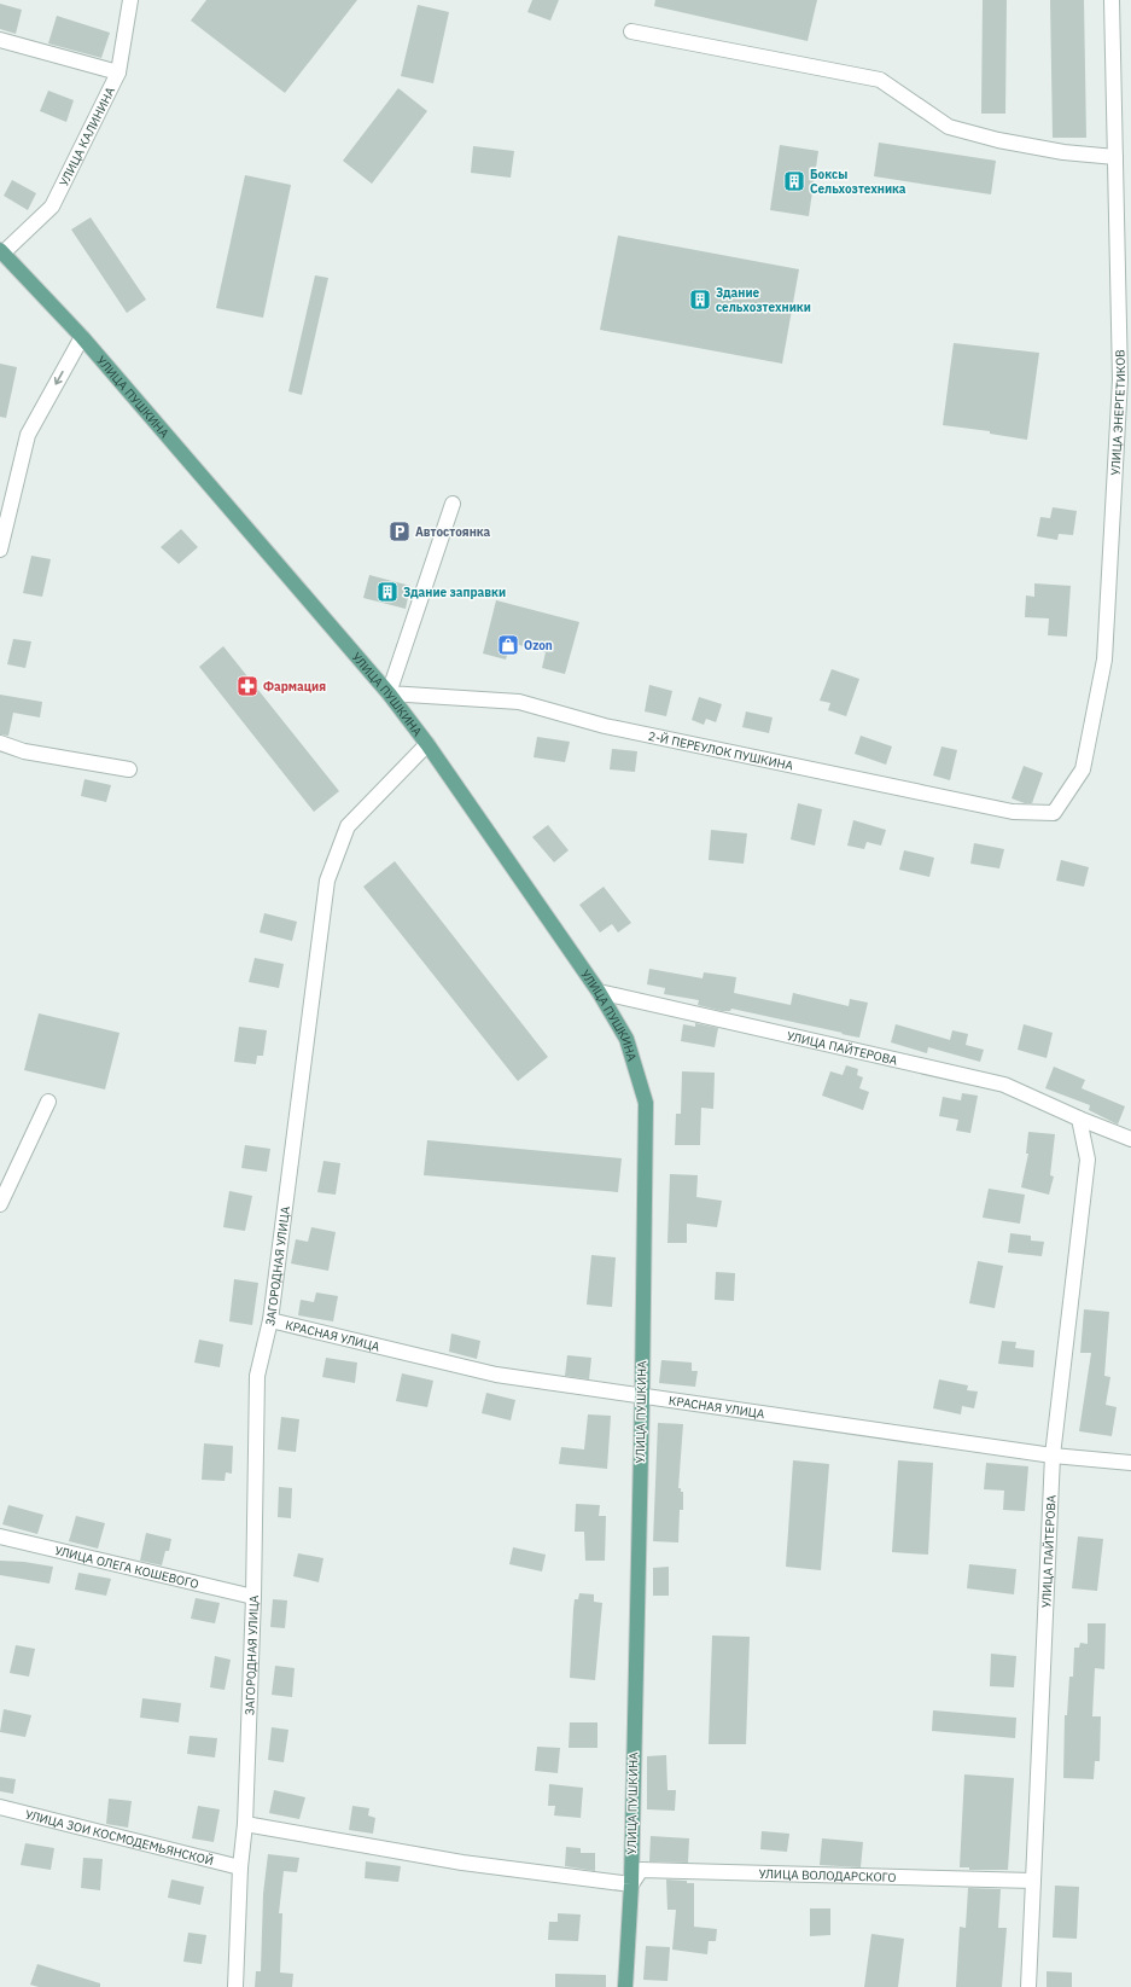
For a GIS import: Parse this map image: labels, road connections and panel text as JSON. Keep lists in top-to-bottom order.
{
  "streets": {
    "main road": ["УЛИЦА ПУШКИНА"],
    "street": [
      "УЛИЦА КАЛИНИНА",
      "УЛИЦА ЭНЕРГЕТИКОВ",
      "2-Й ПЕРЕУЛОК ПУШКИНА",
      "УЛИЦА ПАЙТЕРОВА",
      "ЗАГОРОДНАЯ УЛИЦА",
      "КРАСНАЯ УЛИЦА",
      "УЛИЦА ОЛЕГА КОШЕВОГО",
      "УЛИЦА ЗОИ КОСМОДЕМЬЯНСКОЙ",
      "УЛИЦА ВОЛОДАРСКОГО"
    ]
  },
  "crossings": [
    ["УЛИЦА КАЛИНИНА", "УЛИЦА ПУШКИНА"],
    ["УЛИЦА ПУШКИНА", "2-Й ПЕРЕУЛОК ПУШКИНА"],
    ["УЛИЦА ПУШКИНА", "УЛИЦА ПАЙТЕРОВА"],
    ["УЛИЦА ПУШКИНА", "ЗАГОРОДНАЯ УЛИЦА"],
    ["УЛИЦА ПУШКИНА", "КРАСНАЯ УЛИЦА"],
    ["УЛИЦА ПУШКИНА", "УЛИЦА ВОЛОДАРСКОГО"],
    ["УЛИЦА ЭНЕРГЕТИКОВ", "2-Й ПЕРЕУЛОК ПУШКИНА"],
    ["УЛИЦА ПАЙТЕРОВА", "КРАСНАЯ УЛИЦА"],
    ["УЛИЦА ПАЙТЕРОВА", "УЛИЦА ВОЛОДАРСКОГО"],
    ["ЗАГОРОДНАЯ УЛИЦА", "КРАСНАЯ УЛИЦА"],
    ["ЗАГОРОДНАЯ УЛИЦА", "УЛИЦА ОЛЕГА КОШЕВОГО"],
    ["ЗАГОРОДНАЯ УЛИЦА", "УЛИЦА ЗОИ КОСМОДЕМЬЯНСКОЙ"]
  ],
  "places": {
    "building": ["Боксы Сельхозтехника", "Здание сельхозтехники", "Здание заправки"],
    "parking": ["Автостоянка"],
    "shop": ["Ozon"],
    "pharmacy": ["Фармация"]
  }
}
